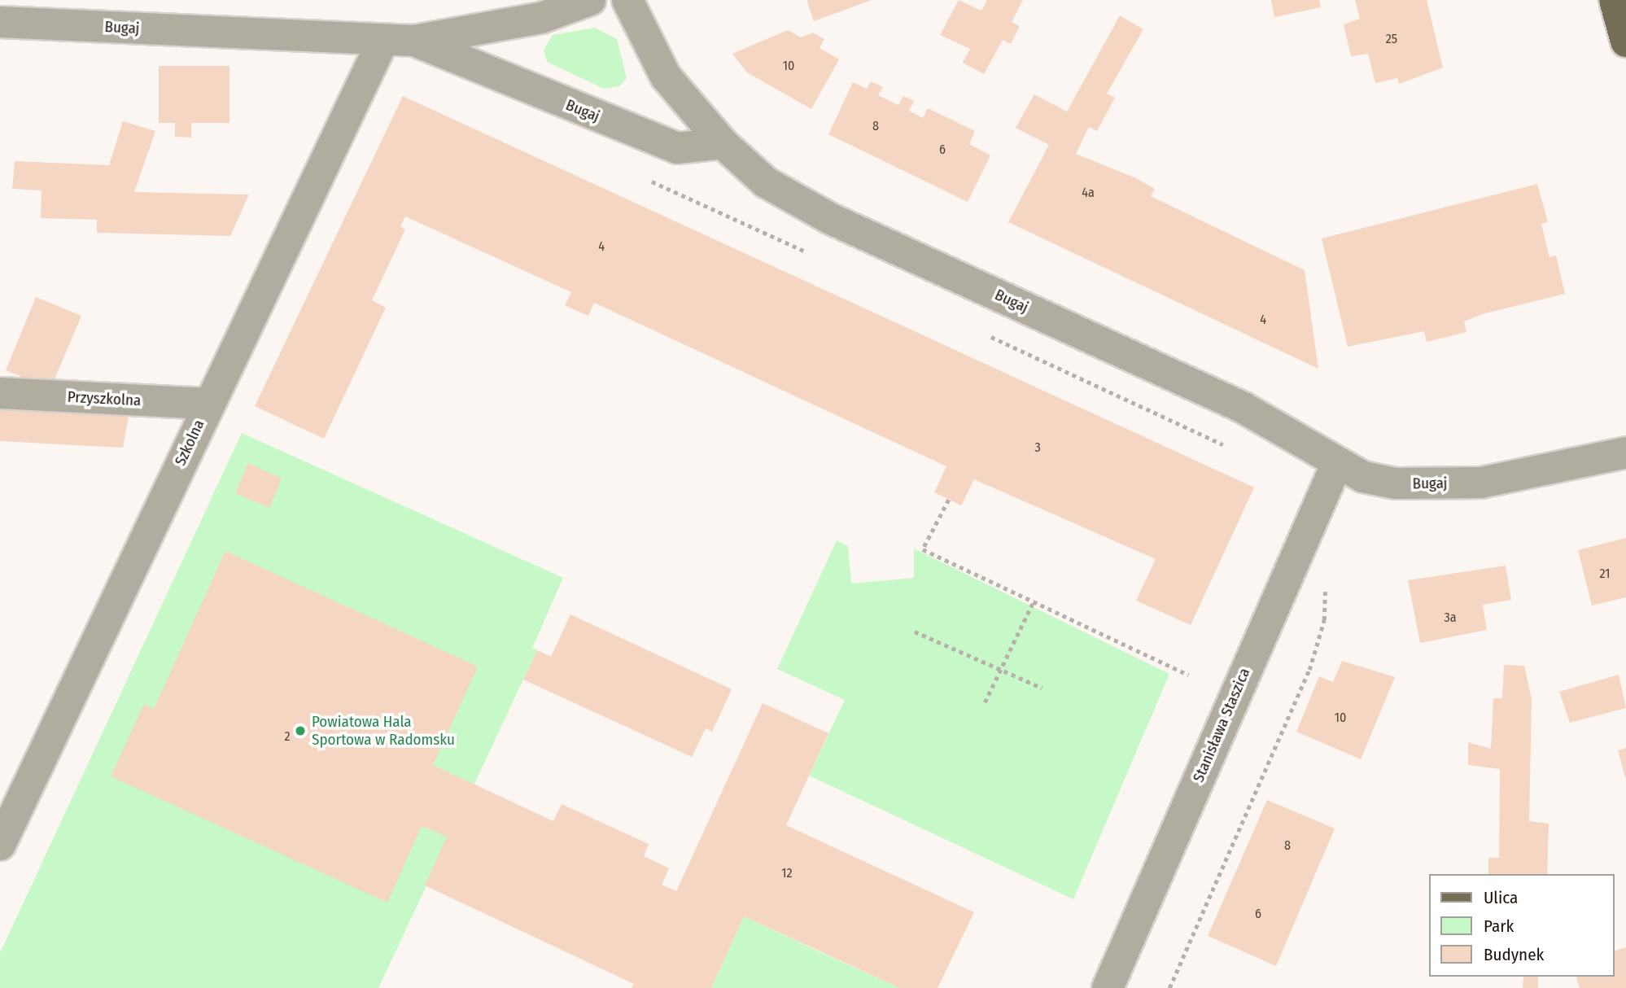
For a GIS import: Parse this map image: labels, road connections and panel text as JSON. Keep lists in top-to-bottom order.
{
  "streets": {
    "street": [
      "Bugaj",
      "Przyszkolna",
      "Szkolna",
      "Stanisława Staszica"
    ]
  },
  "crossings": [
    ["Bugaj", "Szkolna"],
    ["Bugaj", "Stanisława Staszica"],
    ["Przyszkolna", "Szkolna"]
  ],
  "places": ["Powiatowa Hala Sportowa w Radomsku"],
  "house_numbers": [
    "25",
    "10",
    "8",
    "6",
    "4a",
    "4",
    "4",
    "3",
    "21",
    "3a",
    "10",
    "2",
    "8",
    "12",
    "6"
  ],
  "legend": ["Ulica", "Park", "Budynek"]
}
